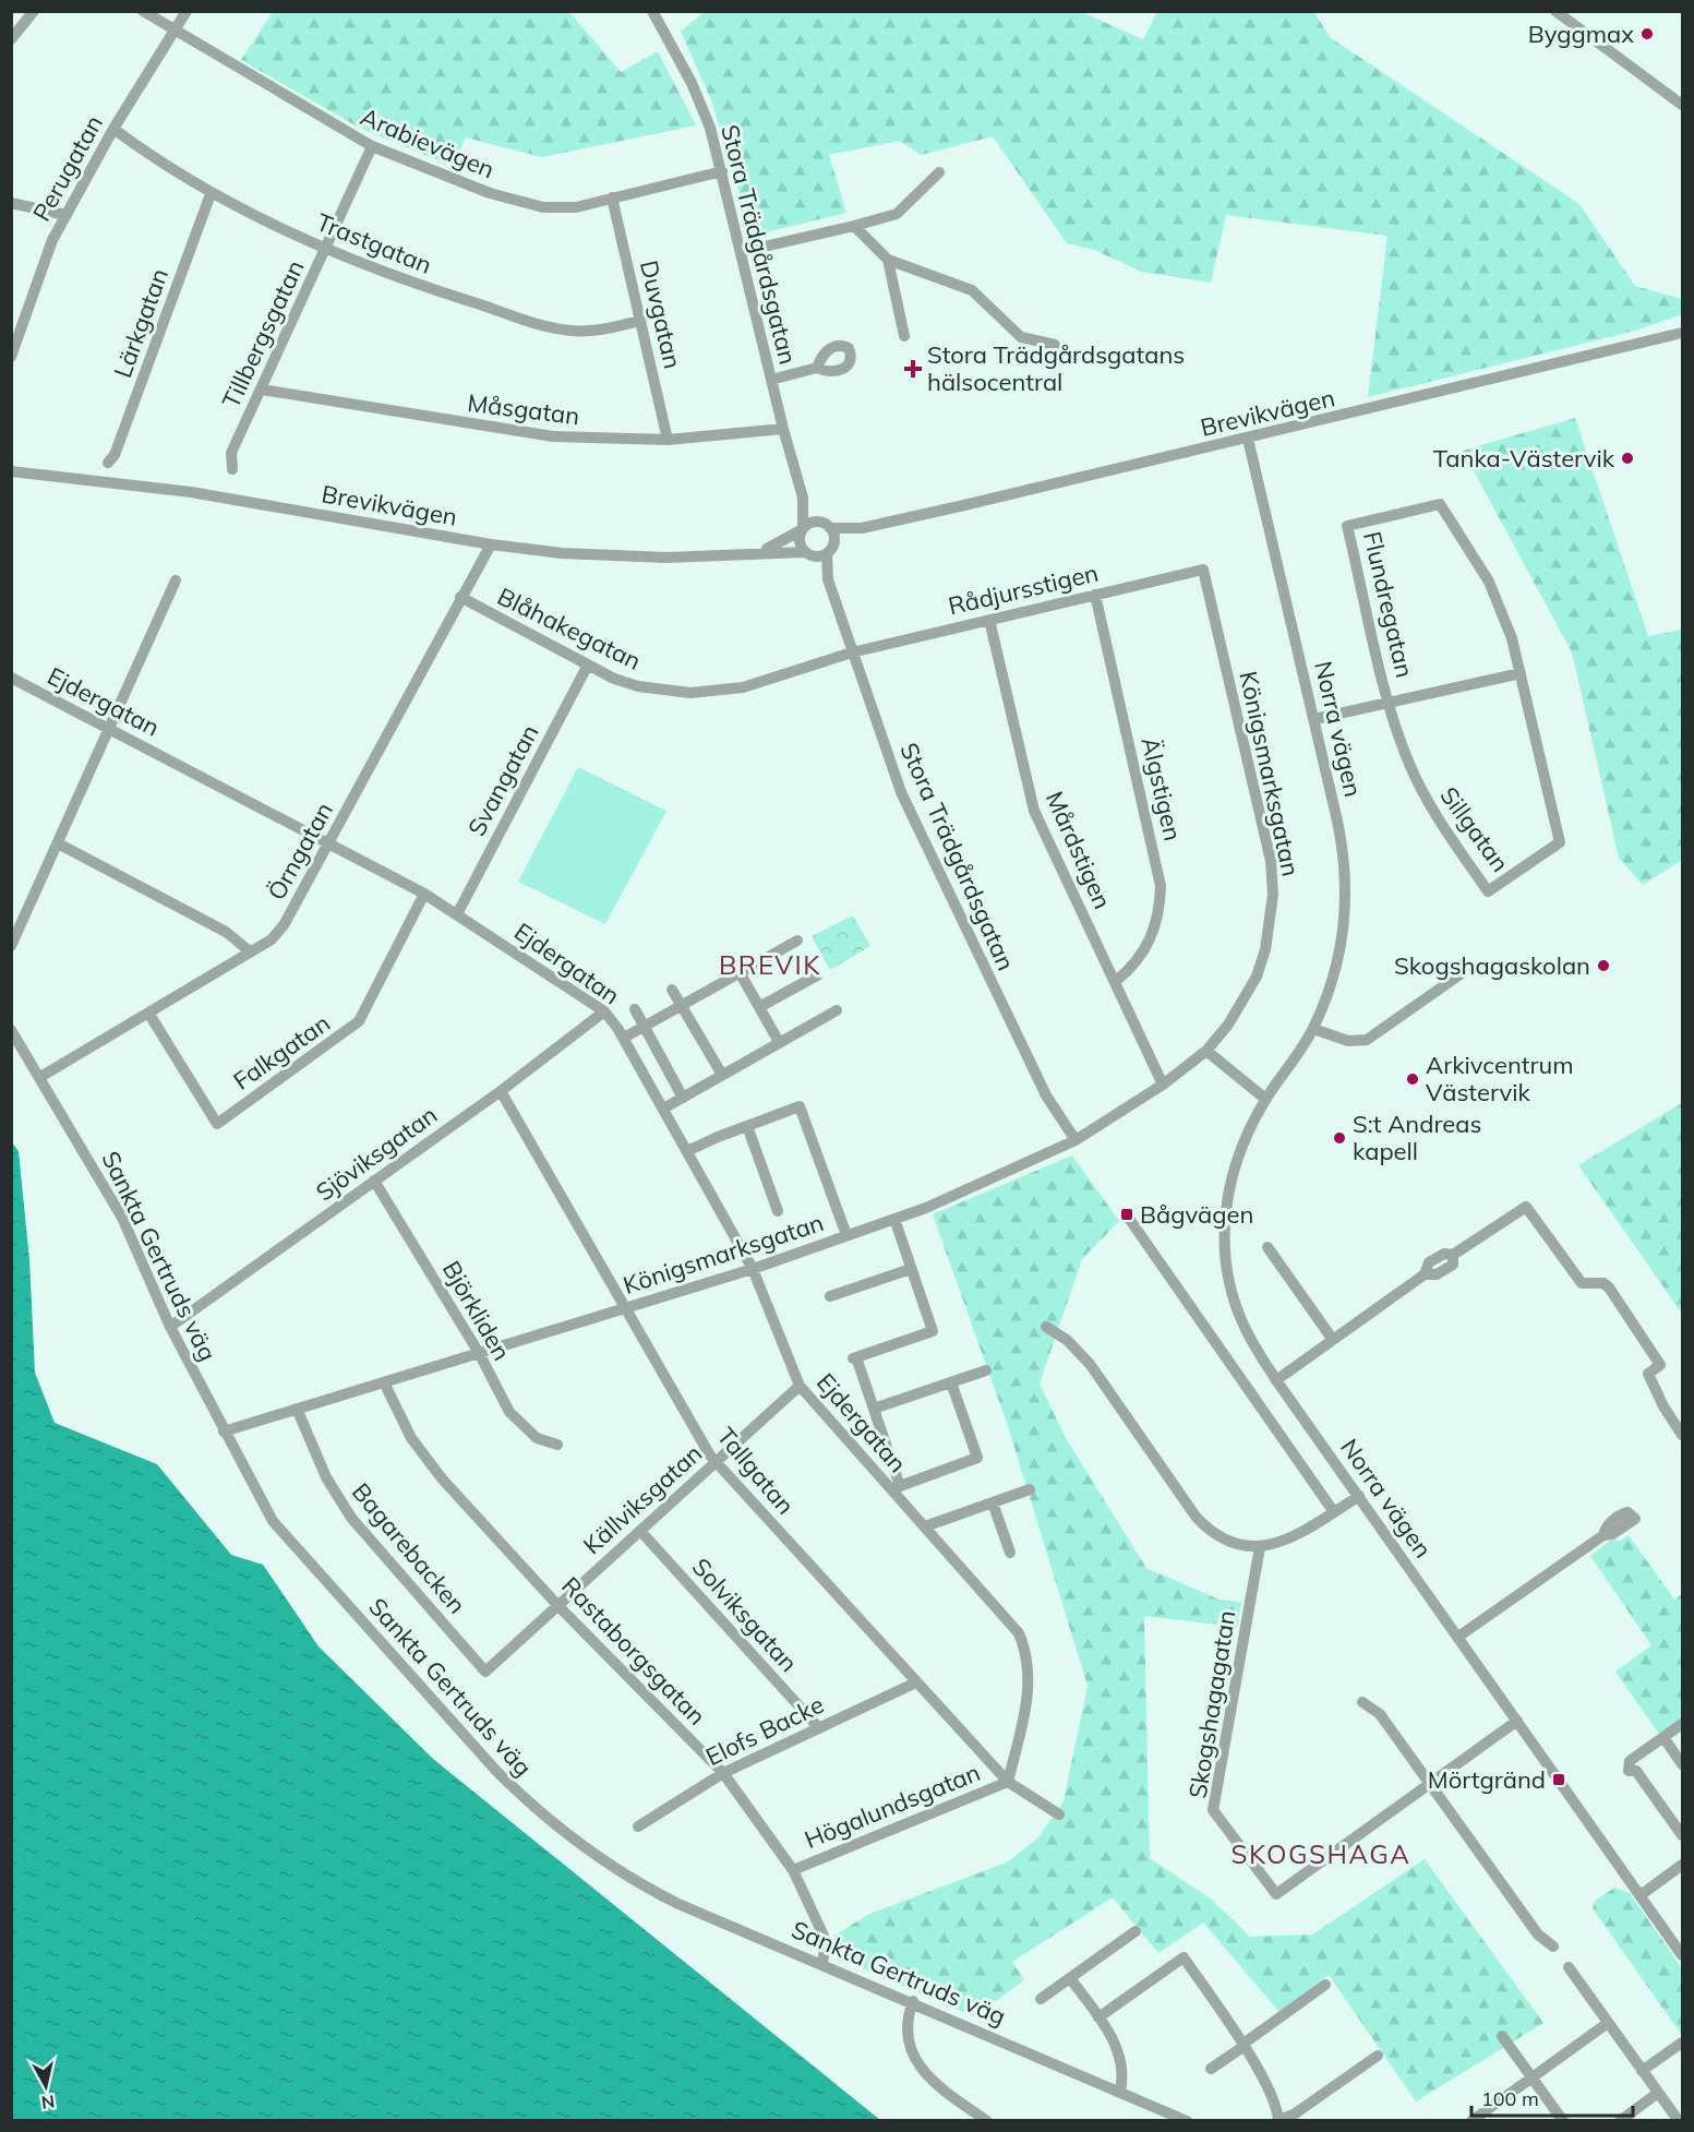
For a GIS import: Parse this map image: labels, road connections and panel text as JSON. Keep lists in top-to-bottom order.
{
  "streets": {
    "street": [
      "Arabievägen",
      "Perugatan",
      "Trastgatan",
      "Stora Trädgårdsgatan",
      "Duvgatan",
      "Lärkgatan",
      "Tillbergsgatan",
      "Måsgatan",
      "Brevikvägen",
      "Rådjursstigen",
      "Flundregatan",
      "Blåhakegatan",
      "Ejdergatan",
      "Norra vägen",
      "Königsmarksgatan",
      "Svangatan",
      "Älgstigen",
      "Sillgatan",
      "Mårdstigen",
      "Örngatan",
      "Falkgatan",
      "Sjöviksgatan",
      "Sankta Gertruds väg",
      "Björkliden",
      "Tallgatan",
      "Källviksgatan",
      "Bagarebacken",
      "Solviksgatan",
      "Rastaborgsgatan",
      "Skogshagagatan",
      "Elofs Backe",
      "Högalundsgatan"
    ]
  },
  "crossings": [
    ["Arabievägen", "Perugatan"],
    ["Arabievägen", "Stora Trädgårdsgatan"],
    ["Arabievägen", "Duvgatan"],
    ["Arabievägen", "Tillbergsgatan"],
    ["Perugatan", "Trastgatan"],
    ["Trastgatan", "Duvgatan"],
    ["Trastgatan", "Lärkgatan"],
    ["Trastgatan", "Tillbergsgatan"],
    ["Stora Trädgårdsgatan", "Måsgatan"],
    ["Stora Trädgårdsgatan", "Brevikvägen"],
    ["Stora Trädgårdsgatan", "Rådjursstigen"],
    ["Stora Trädgårdsgatan", "Blåhakegatan"],
    ["Stora Trädgårdsgatan", "Königsmarksgatan"],
    ["Duvgatan", "Måsgatan"],
    ["Tillbergsgatan", "Måsgatan"],
    ["Brevikvägen", "Norra vägen"],
    ["Brevikvägen", "Örngatan"],
    ["Rådjursstigen", "Blåhakegatan"],
    ["Rådjursstigen", "Königsmarksgatan"],
    ["Rådjursstigen", "Älgstigen"],
    ["Rådjursstigen", "Mårdstigen"],
    ["Flundregatan", "Sillgatan"],
    ["Blåhakegatan", "Svangatan"],
    ["Blåhakegatan", "Örngatan"],
    ["Ejdergatan", "Königsmarksgatan"],
    ["Ejdergatan", "Svangatan"],
    ["Ejdergatan", "Örngatan"],
    ["Ejdergatan", "Falkgatan"],
    ["Ejdergatan", "Sjöviksgatan"],
    ["Ejdergatan", "Tallgatan"],
    ["Ejdergatan", "Källviksgatan"],
    ["Ejdergatan", "Högalundsgatan"],
    ["Norra vägen", "Skogshagagatan"],
    ["Königsmarksgatan", "Mårdstigen"],
    ["Königsmarksgatan", "Sankta Gertruds väg"],
    ["Königsmarksgatan", "Björkliden"],
    ["Königsmarksgatan", "Tallgatan"],
    ["Königsmarksgatan", "Bagarebacken"],
    ["Königsmarksgatan", "Rastaborgsgatan"],
    ["Älgstigen", "Mårdstigen"],
    ["Örngatan", "Falkgatan"],
    ["Örngatan", "Sankta Gertruds väg"],
    ["Sjöviksgatan", "Sankta Gertruds väg"],
    ["Sjöviksgatan", "Björkliden"],
    ["Sjöviksgatan", "Tallgatan"],
    ["Sankta Gertruds väg", "Rastaborgsgatan"],
    ["Tallgatan", "Källviksgatan"],
    ["Tallgatan", "Elofs Backe"],
    ["Tallgatan", "Högalundsgatan"],
    ["Källviksgatan", "Bagarebacken"],
    ["Källviksgatan", "Solviksgatan"],
    ["Källviksgatan", "Rastaborgsgatan"],
    ["Solviksgatan", "Elofs Backe"],
    ["Rastaborgsgatan", "Elofs Backe"],
    ["Rastaborgsgatan", "Högalundsgatan"]
  ],
  "districts": ["BREVIK", "SKOGSHAGA"],
  "places": {
    "other": [
      "Byggmax",
      "Tanka-Västervik",
      "Skogshagaskolan",
      "Arkivcentrum Västervik",
      "S:t Andreas kapell"
    ],
    "health": ["Stora Trädgårdsgatans hälsocentral"],
    "transit": ["Bågvägen", "Mörtgränd"]
  },
  "scale_bar": "100 m",
  "north": "bottom"
}
